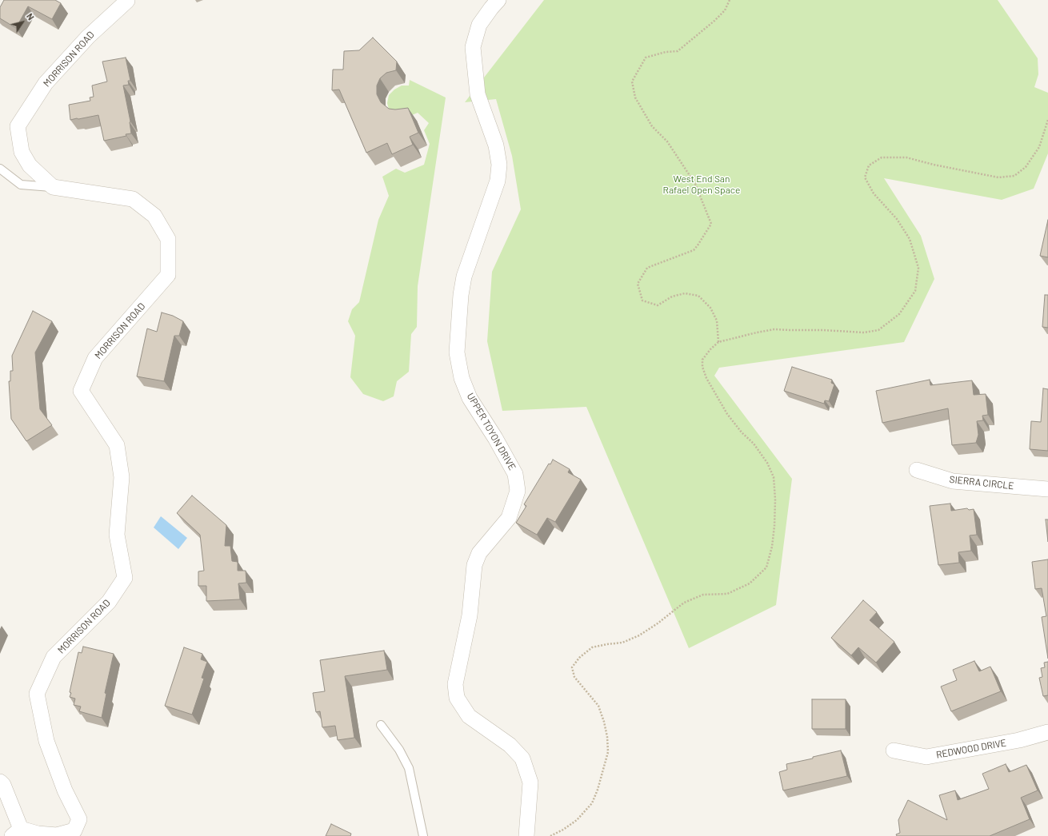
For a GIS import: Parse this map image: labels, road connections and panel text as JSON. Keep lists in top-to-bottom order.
{
  "streets": {
    "street": [
      "MORRISON ROAD",
      "UPPER TOYON DRIVE",
      "SIERRA CIRCLE",
      "REDWOOD DRIVE"
    ]
  },
  "parks": ["West End San Rafael Open Space"],
  "north": "top right"
}
